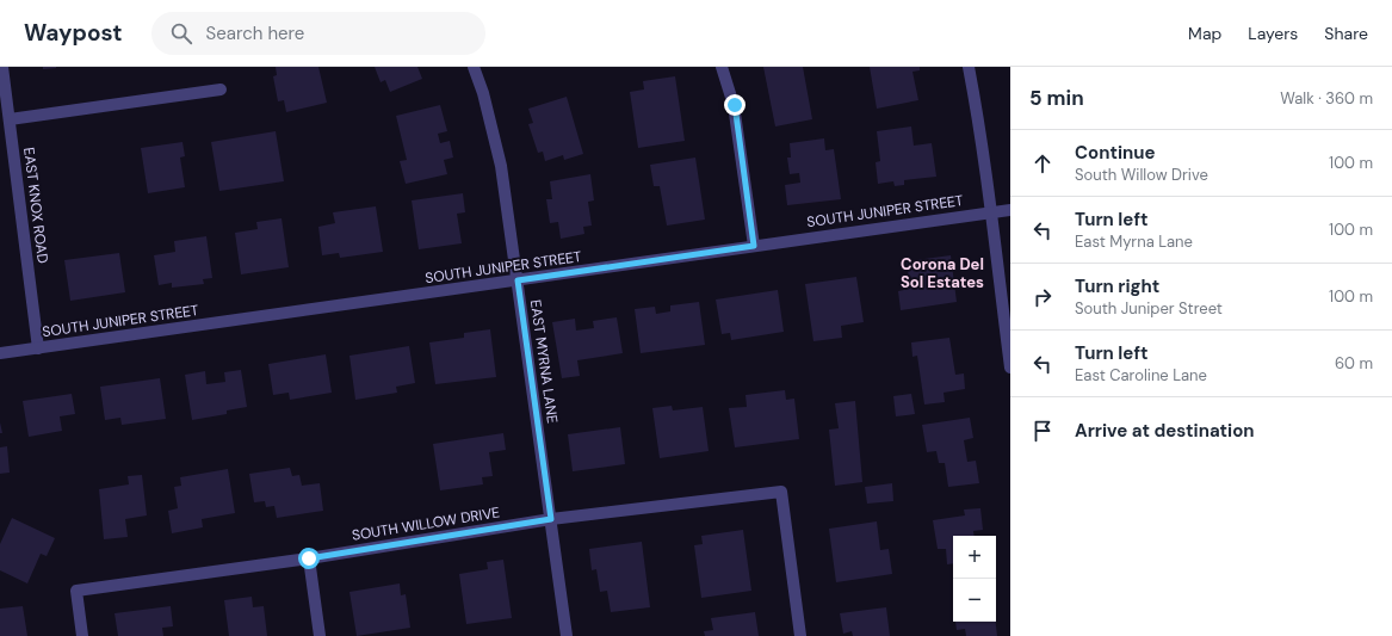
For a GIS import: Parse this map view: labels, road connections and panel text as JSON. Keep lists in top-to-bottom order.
{
  "streets": {
    "street": [
      "EAST KNOX ROAD",
      "SOUTH JUNIPER STREET",
      "EAST MYRNA LANE",
      "SOUTH WILLOW DRIVE"
    ]
  },
  "crossings": [
    ["EAST KNOX ROAD", "SOUTH JUNIPER STREET"],
    ["SOUTH JUNIPER STREET", "EAST MYRNA LANE"],
    ["EAST MYRNA LANE", "SOUTH WILLOW DRIVE"]
  ],
  "districts": ["Corona Del Sol Estates"],
  "page": {
    "header": "Waypost",
    "search": "Search here",
    "nav": ["Map", "Layers", "Share"],
    "heading": ["5 min", "Walk · 360 m"],
    "list": [
      ["Continue", "South Willow Drive", "100 m"],
      ["Turn left", "East Myrna Lane", "100 m"],
      ["Turn right", "South Juniper Street", "100 m"],
      ["Turn left", "East Caroline Lane", "60 m"],
      "Arrive at destination"
    ],
    "map_buttons": ["+", "−"]
  }
}
